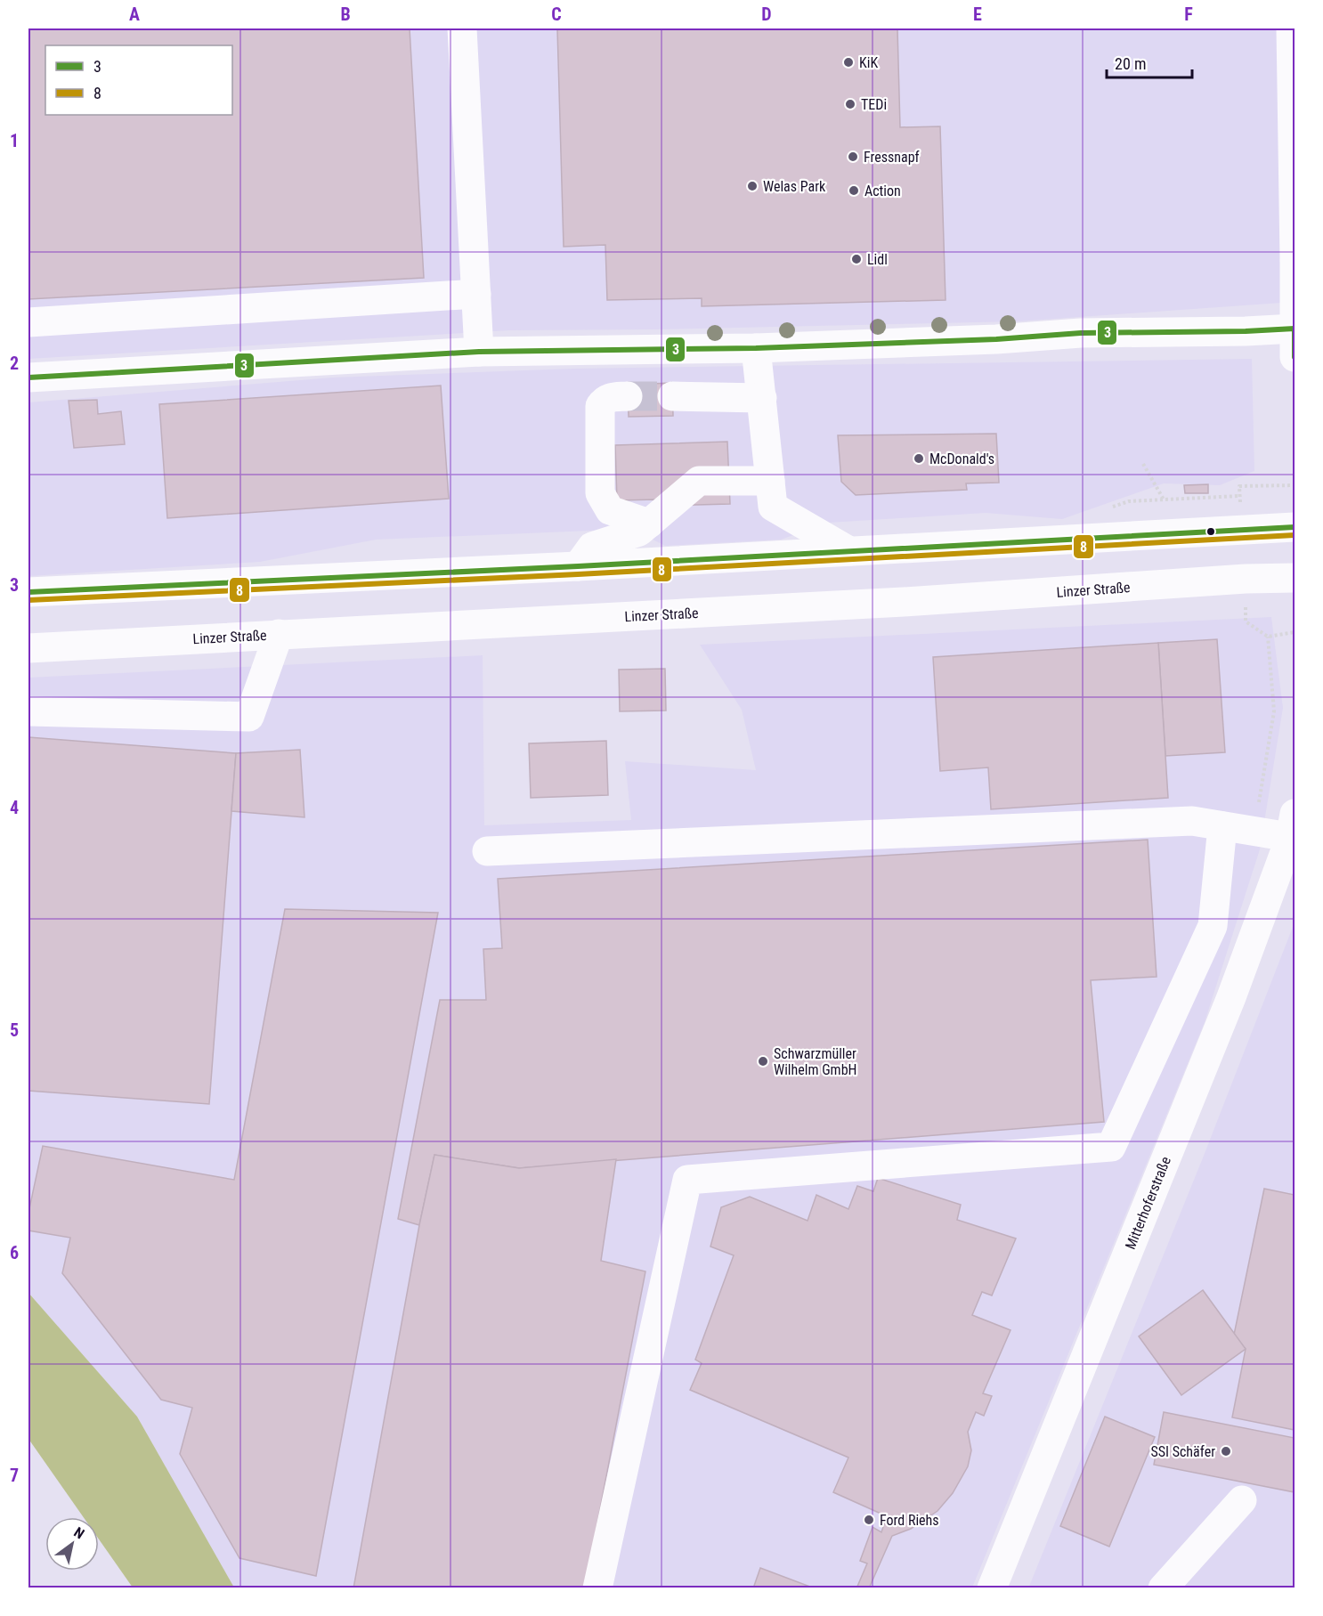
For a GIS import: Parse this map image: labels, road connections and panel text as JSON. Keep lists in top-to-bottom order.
{
  "streets": {
    "main road": ["Linzer Straße", "Mitterhoferstraße"]
  },
  "places": [
    "KiK",
    "TEDi",
    "Fressnapf",
    "Welas Park",
    "Action",
    "Lidl",
    "McDonald's",
    "Schwarzmüller Wilhelm GmbH",
    "SSI Schäfer",
    "Ford Riehs"
  ],
  "lines": ["transit line 3", "transit line 8"],
  "legend": ["3", "8"],
  "scale_bar": "20 m",
  "north": "top right",
  "grid": {
    "columns": [
      "A",
      "B",
      "C",
      "D",
      "E",
      "F"
    ],
    "rows": [
      "1",
      "2",
      "3",
      "4",
      "5",
      "6",
      "7"
    ]
  }
}
